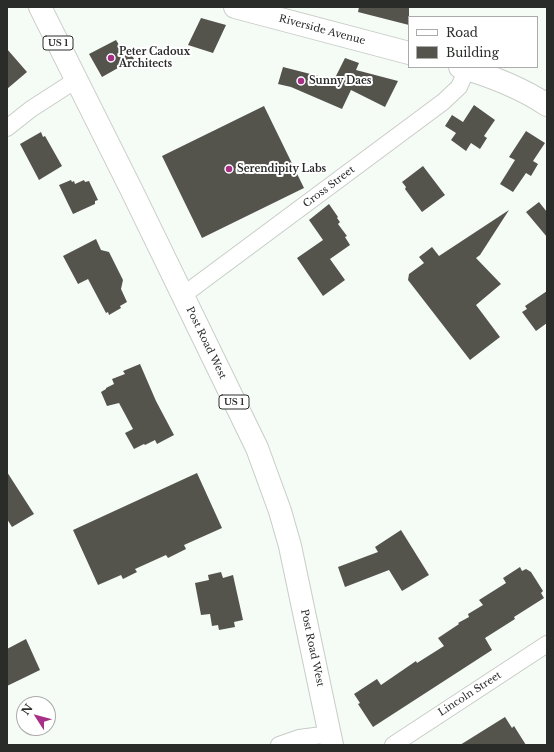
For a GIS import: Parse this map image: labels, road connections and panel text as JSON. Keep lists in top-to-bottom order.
{
  "streets": {
    "main road": ["Riverside Avenue", "US 1", "Post Road West"],
    "street": ["Cross Street", "Lincoln Street"]
  },
  "crossings": [
    ["Cross Street", "Post Road West"]
  ],
  "places": ["Peter Cadoux Architects", "Sunny Daes", "Serendipity Labs"],
  "legend": ["Road", "Building"],
  "north": "top left"
}
